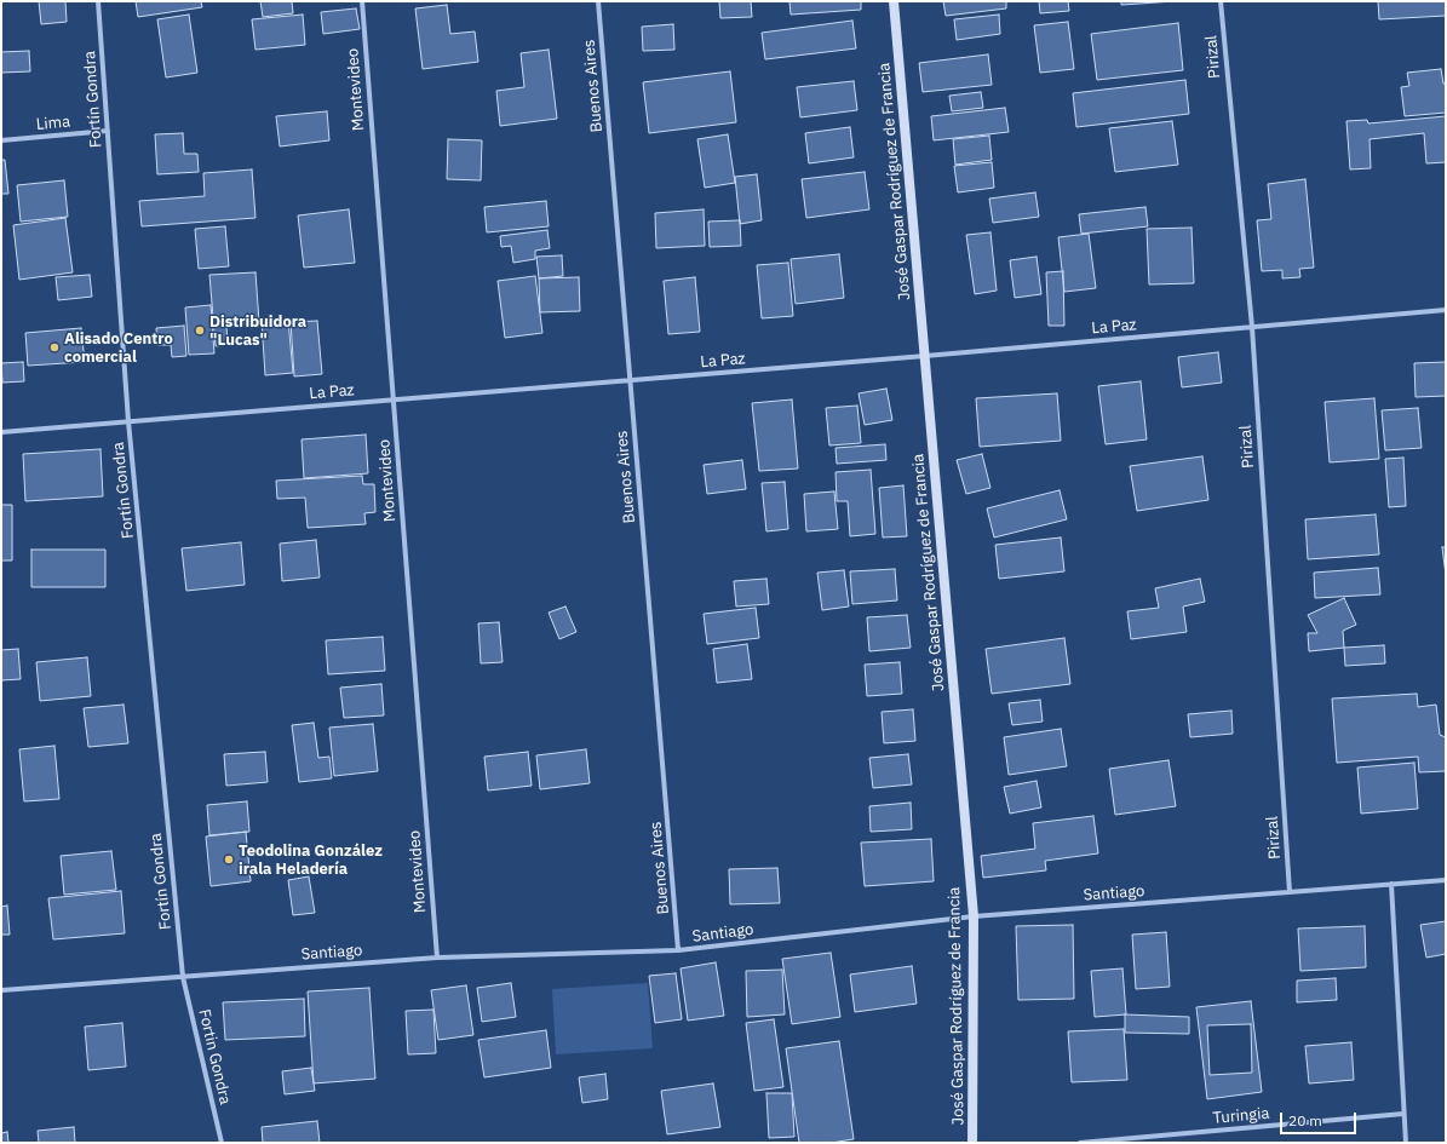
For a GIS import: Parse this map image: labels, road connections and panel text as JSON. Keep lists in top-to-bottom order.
{
  "streets": {
    "street": [
      "Pirizal",
      "Buenos Aires",
      "Montevideo",
      "Fortín Gondra",
      "Lima",
      "José Gaspar Rodríguez de Francia",
      "La Paz",
      "Santiago",
      "Fortin Gondra",
      "Turingia"
    ]
  },
  "crossings": [
    ["Pirizal", "La Paz"],
    ["Pirizal", "Santiago"],
    ["Buenos Aires", "La Paz"],
    ["Buenos Aires", "Santiago"],
    ["Montevideo", "La Paz"],
    ["Montevideo", "Santiago"],
    ["Fortín Gondra", "Lima"],
    ["Fortín Gondra", "La Paz"],
    ["Fortín Gondra", "Santiago"],
    ["Fortín Gondra", "Fortin Gondra"],
    ["José Gaspar Rodríguez de Francia", "La Paz"],
    ["José Gaspar Rodríguez de Francia", "Santiago"],
    ["Santiago", "Fortin Gondra"]
  ],
  "places": ["Distribuidora \"Lucas\"", "Alisado Centro comercial", "Teodolina González irala Heladería"],
  "scale_bar": "20 m"
}
